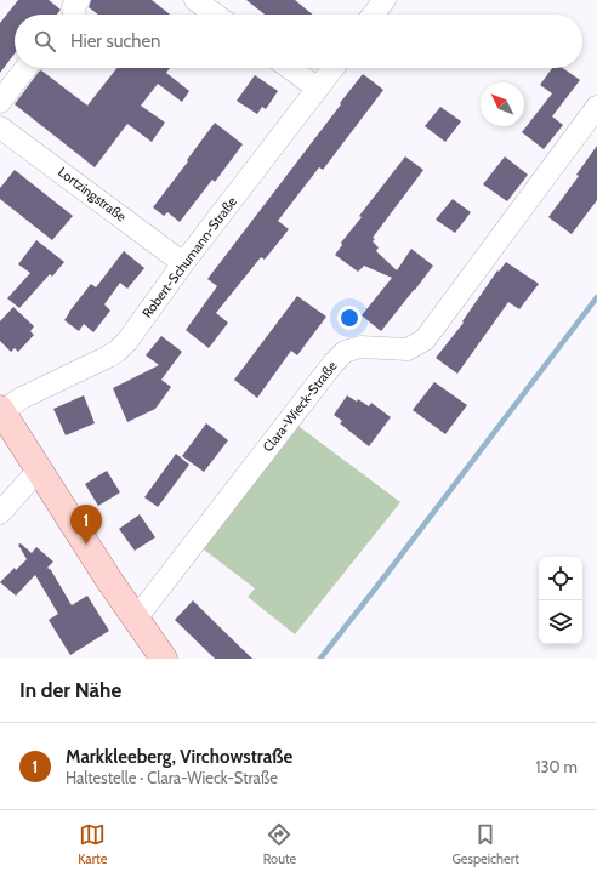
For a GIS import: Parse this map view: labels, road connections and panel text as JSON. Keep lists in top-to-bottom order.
{
  "streets": {
    "street": ["Lortzingstraße", "Robert-Schumann-Straße", "Clara-Wieck-Straße"]
  },
  "crossings": [
    ["Lortzingstraße", "Robert-Schumann-Straße"]
  ],
  "north": "top left",
  "page": {
    "search": "Hier suchen",
    "pins": "1",
    "heading": "In der Nähe",
    "list": [
      {
        "mark": "1",
        "name": "Markkleeberg, Virchowstraße",
        "note": "Haltestelle · Clara-Wieck-Straße",
        "value": "130 m"
      }
    ],
    "nav": ["Karte", "Route", "Gespeichert"]
  }
}
